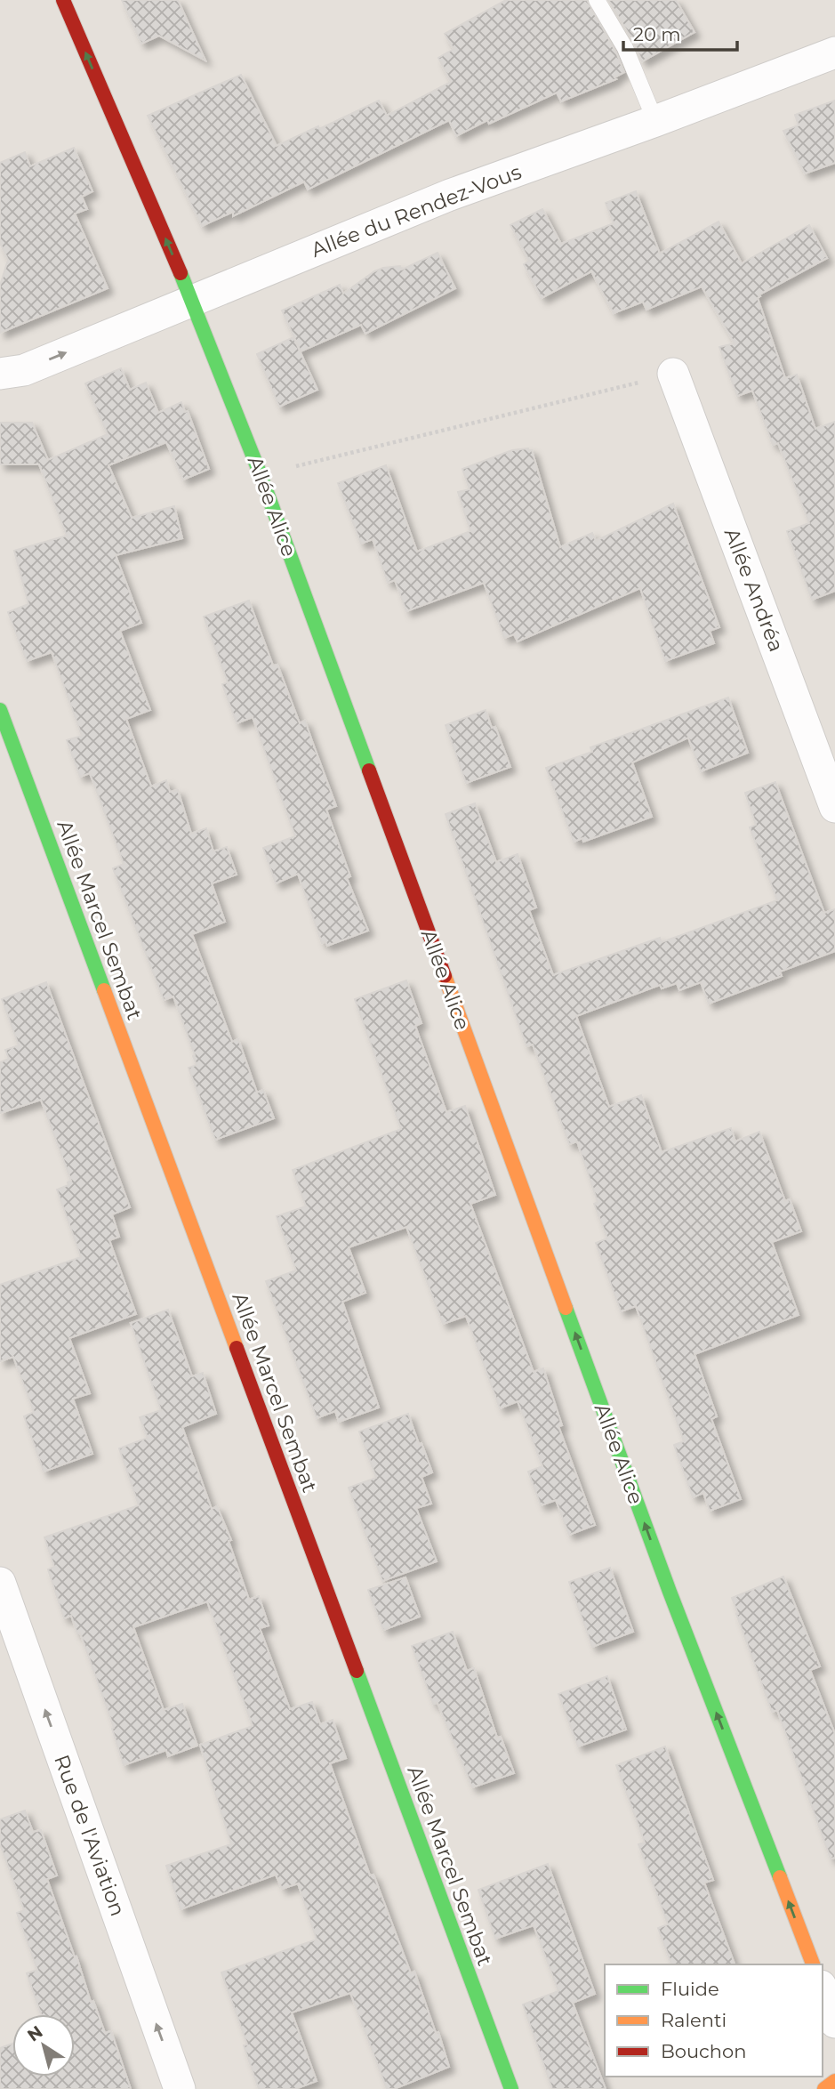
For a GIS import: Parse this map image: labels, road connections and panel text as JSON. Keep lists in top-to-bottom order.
{
  "streets": {
    "street": [
      "Allée du Rendez-Vous",
      "Allée Alice",
      "Allée Andréa",
      "Allée Marcel Sembat",
      "Rue de l'Aviation"
    ]
  },
  "crossings": [
    ["Allée du Rendez-Vous", "Allée Alice"]
  ],
  "one_way": ["Allée Alice", "Rue de l'Aviation"],
  "legend": ["Fluide", "Ralenti", "Bouchon"],
  "scale_bar": "20 m",
  "north": "top left"
}
